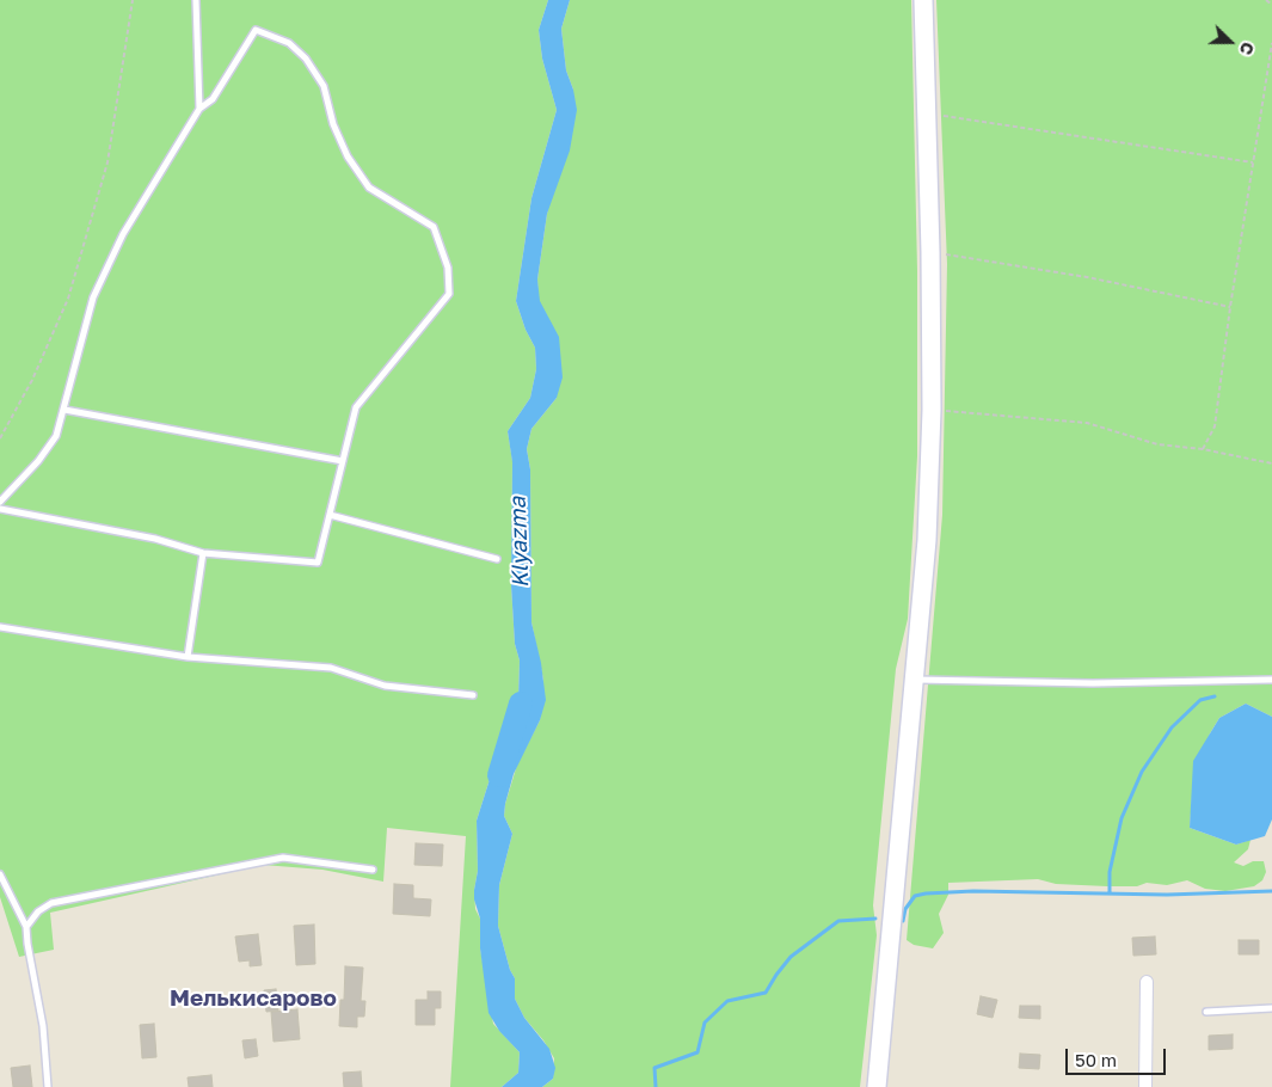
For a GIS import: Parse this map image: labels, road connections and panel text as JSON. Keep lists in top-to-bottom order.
{
  "districts": ["Мелькисарово"],
  "water": ["Klyazma"],
  "scale_bar": "50 m",
  "north": "right"
}
